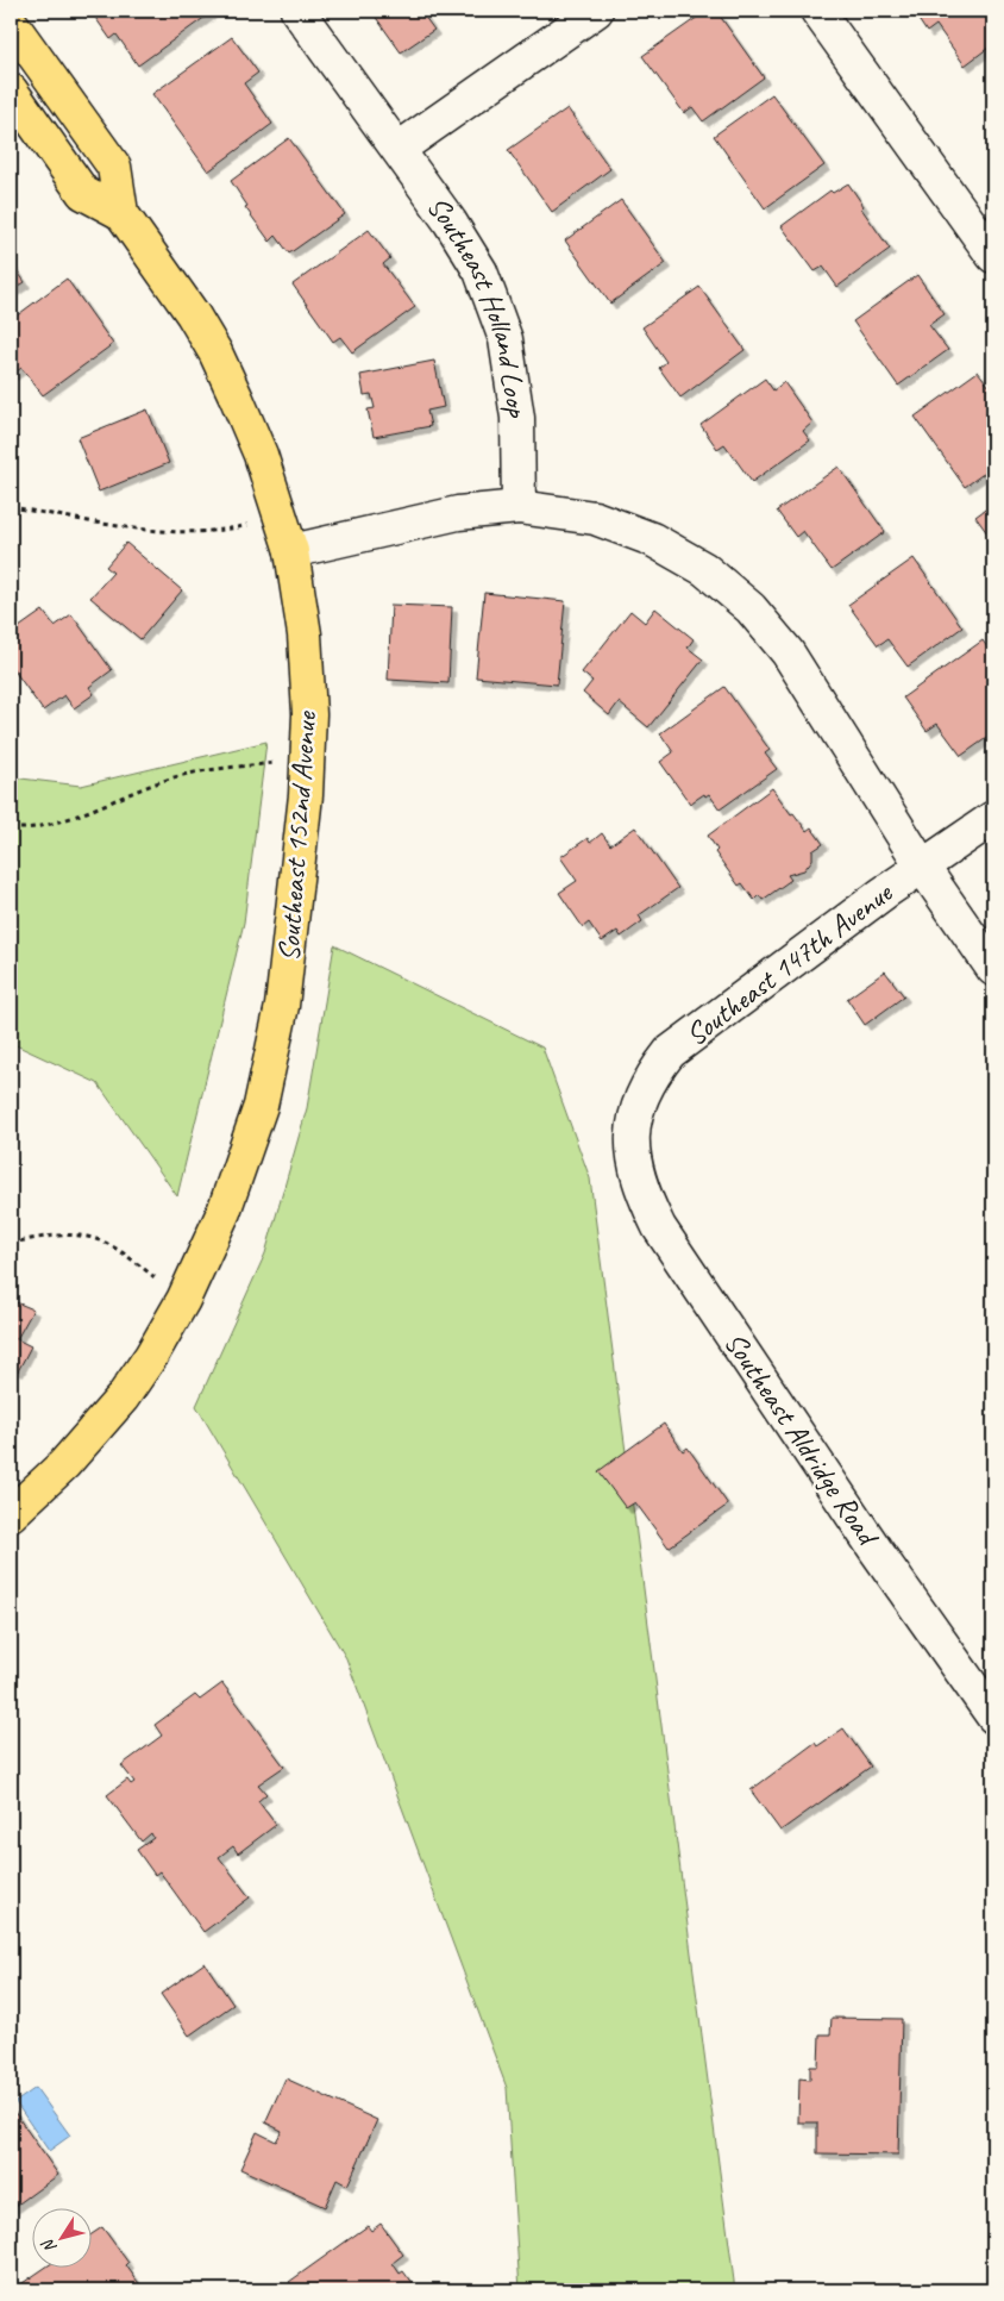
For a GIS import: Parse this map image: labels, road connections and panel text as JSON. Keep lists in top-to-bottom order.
{
  "streets": {
    "main road": ["Southeast 152nd Avenue"],
    "street": ["Southeast Holland Loop", "Southeast 147th Avenue", "Southeast Aldridge Road"]
  },
  "crossings": [
    ["Southeast 147th Avenue", "Southeast Aldridge Road"]
  ],
  "north": "bottom left"
}
